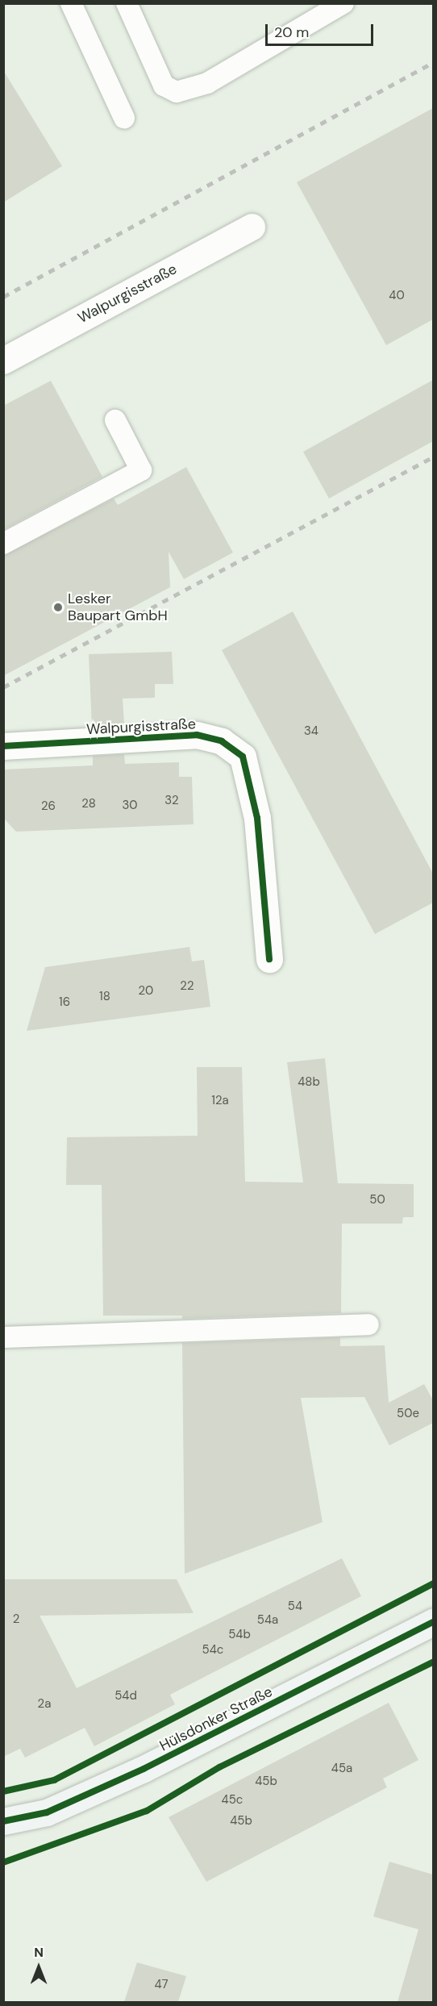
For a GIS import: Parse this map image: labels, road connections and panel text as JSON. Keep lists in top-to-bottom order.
{
  "streets": {
    "street": ["Walpurgisstraße", "Hülsdonker Straße"]
  },
  "places": ["Lesker Baupart GmbH"],
  "house_numbers": [
    "40",
    "34",
    "32",
    "28",
    "30",
    "26",
    "22",
    "20",
    "18",
    "16",
    "48b",
    "12a",
    "50",
    "50e",
    "54",
    "2",
    "54a",
    "54b",
    "54c",
    "54d",
    "2a",
    "45a",
    "45b",
    "45c",
    "45b",
    "47"
  ],
  "scale_bar": "20 m",
  "north": "top"
}
